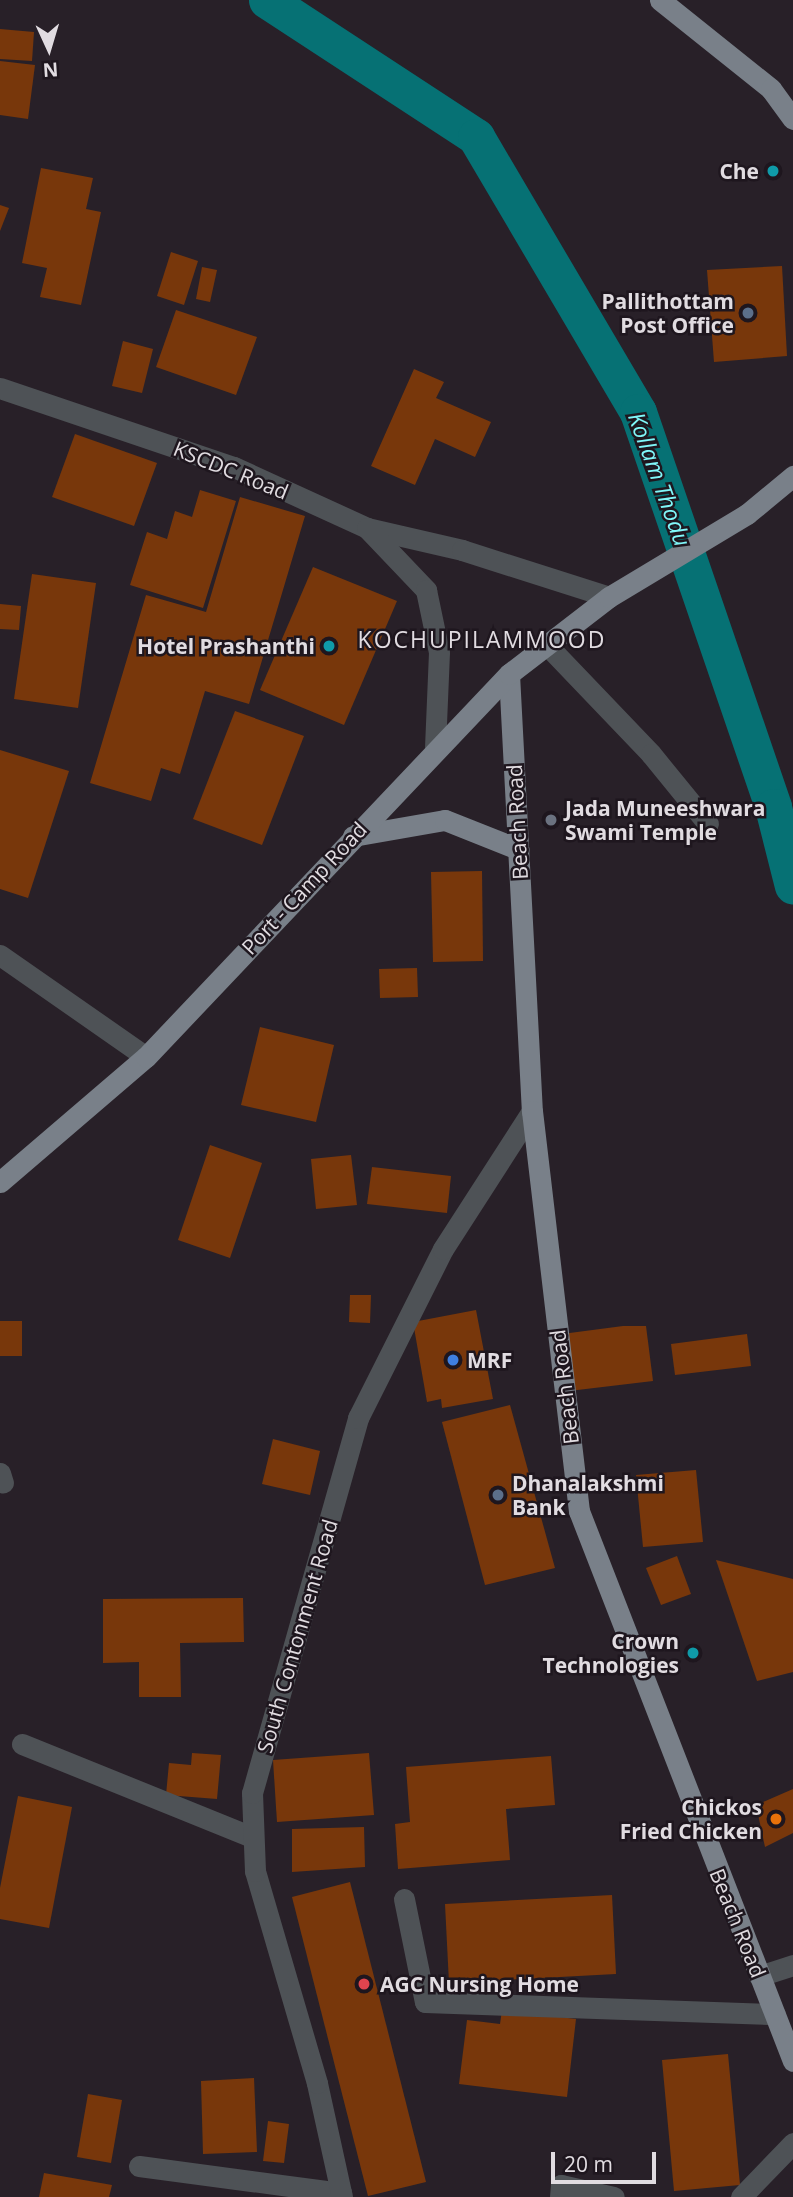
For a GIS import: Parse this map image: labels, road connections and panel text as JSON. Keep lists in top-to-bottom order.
{
  "streets": {
    "main road": ["Beach Road", "Port - Camp Road"],
    "street": ["KSCDC Road", "South Contonment Road"]
  },
  "crossings": [
    ["KSCDC Road", "Port - Camp Road"],
    ["Beach Road", "Port - Camp Road"],
    ["Beach Road", "South Contonment Road"]
  ],
  "districts": ["KOCHUPILAMMOOD"],
  "water": ["Kollam Thodu"],
  "places": [
    "Che",
    "Pallithottam Post Office",
    "Hotel Prashanthi",
    "Jada Muneeshwara Swami Temple",
    "MRF",
    "Dhanalakshmi Bank",
    "Crown Technologies",
    "Chickos Fried Chicken",
    "AGC Nursing Home"
  ],
  "scale_bar": "20 m",
  "north": "bottom"
}
